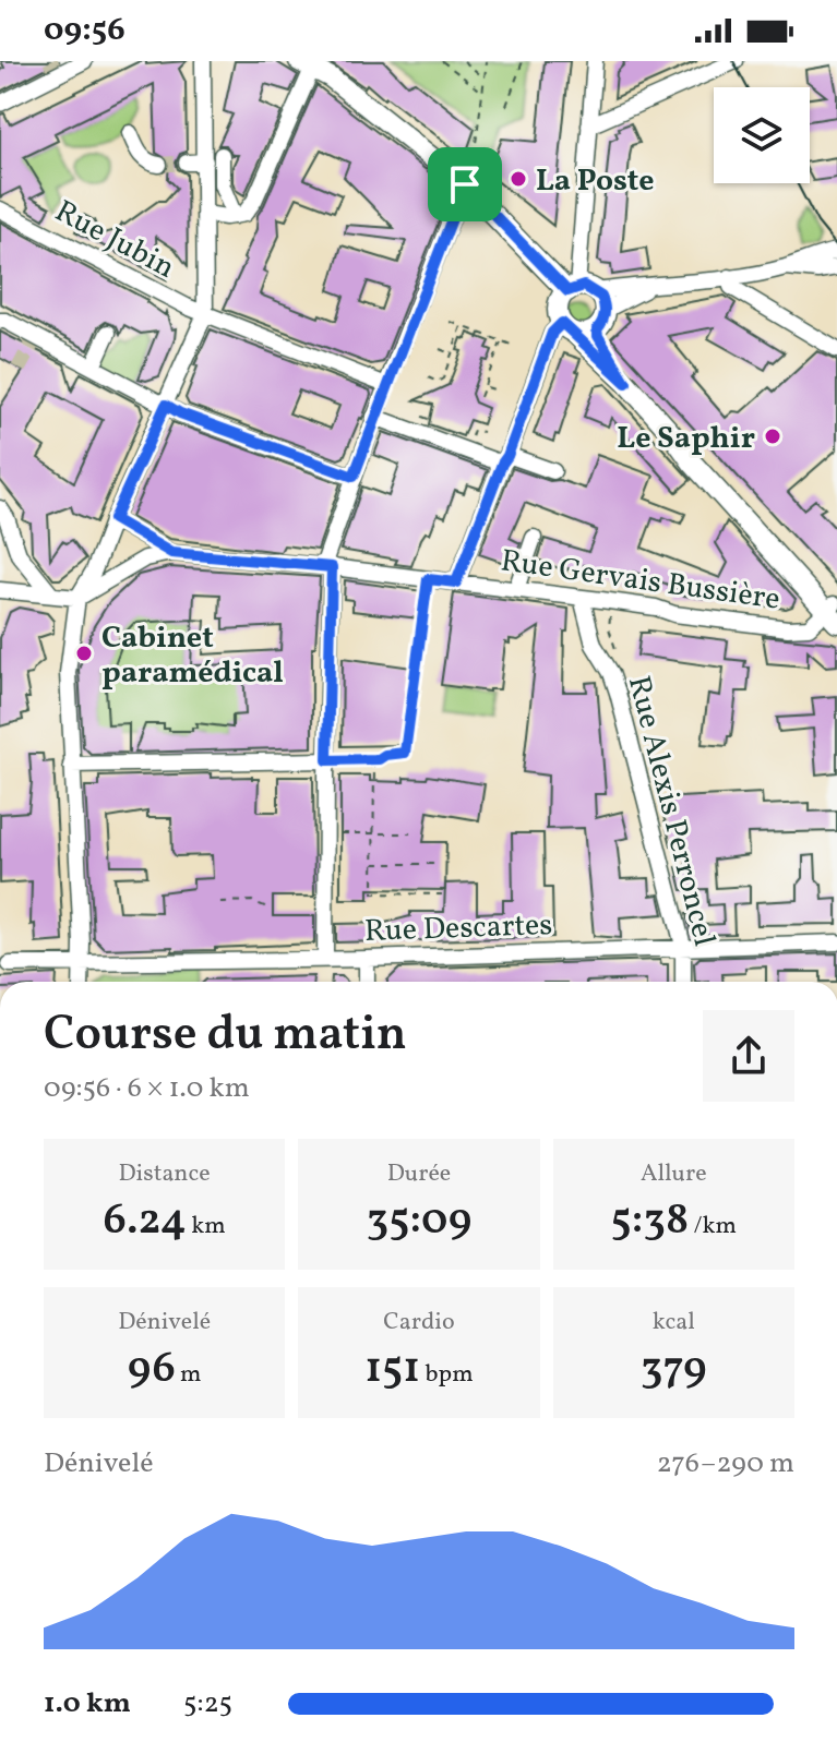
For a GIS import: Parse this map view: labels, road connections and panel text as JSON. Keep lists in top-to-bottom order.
{
  "streets": {
    "street": [
      "Rue Jubin",
      "Rue Gervais Bussière",
      "Rue Alexis Perroncel",
      "Rue Descartes"
    ]
  },
  "crossings": [
    ["Rue Gervais Bussière", "Rue Alexis Perroncel"],
    ["Rue Alexis Perroncel", "Rue Descartes"]
  ],
  "places": ["La Poste", "Le Saphir", "Cabinet paramédical"],
  "page": {
    "status": "09:56",
    "heading": ["Course du matin", "09:56 · 6 × 1.0 km"],
    "stats": [
      ["Distance", "6.24 km"],
      ["Durée", "35:09"],
      ["Allure", "5:38 /km"],
      ["Dénivelé", "96 m"],
      ["Cardio", "151 bpm"],
      ["kcal", "379"]
    ],
    "chart": ["Dénivelé", "276–290 m"],
    "list": [
      {
        "name": "1.0 km",
        "note": "5:25"
      }
    ]
  }
}
